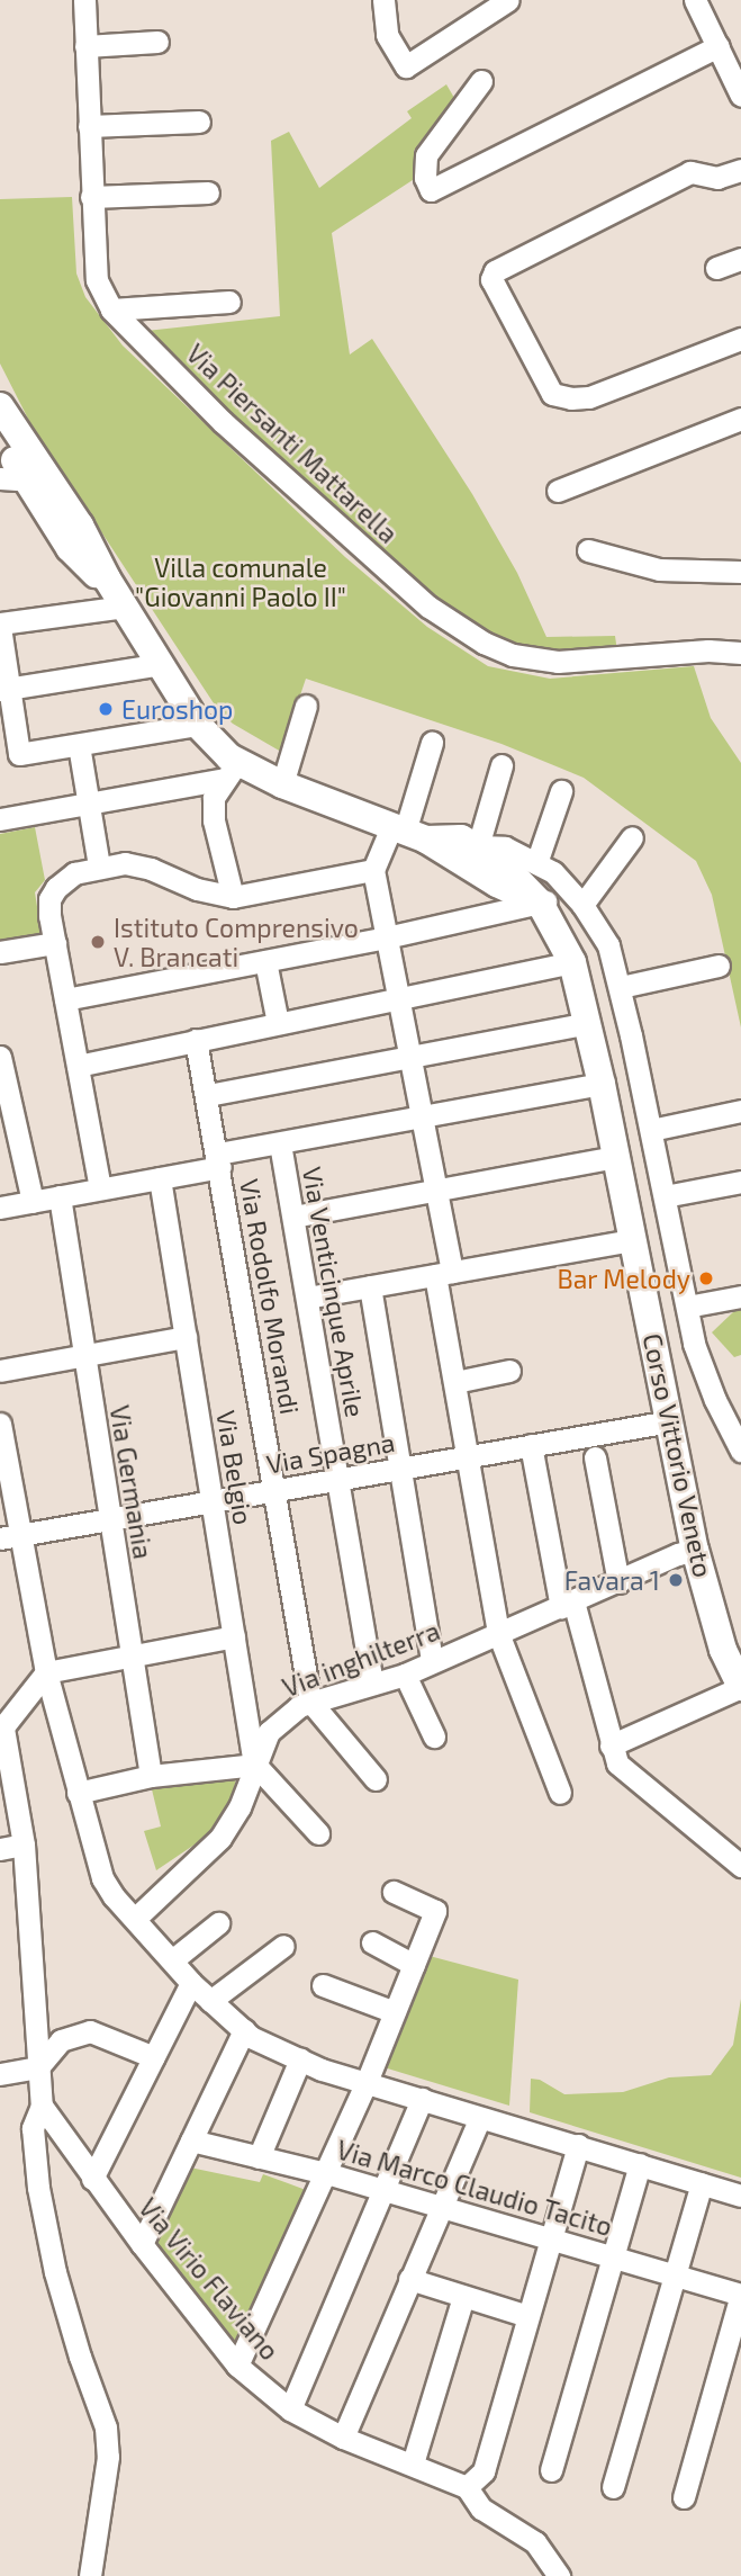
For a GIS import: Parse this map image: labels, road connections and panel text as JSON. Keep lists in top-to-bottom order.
{
  "streets": {
    "main road": ["Corso Vittorio Veneto"],
    "street": [
      "Via Piersanti Mattarella",
      "Via Venticinque Aprile",
      "Via Rodolfo Morandi",
      "Via Spagna",
      "Via Belgio",
      "Via Germania",
      "Via inghilterra",
      "Via Marco Claudio Tacito",
      "Via Virio Flaviano"
    ]
  },
  "crossings": [
    ["Via Venticinque Aprile", "Via Spagna"],
    ["Via Venticinque Aprile", "Via inghilterra"],
    ["Via Rodolfo Morandi", "Via Spagna"],
    ["Via Rodolfo Morandi", "Via inghilterra"],
    ["Via Spagna", "Corso Vittorio Veneto"],
    ["Via Spagna", "Via Belgio"],
    ["Via Spagna", "Via Germania"],
    ["Corso Vittorio Veneto", "Via inghilterra"],
    ["Via Belgio", "Via inghilterra"]
  ],
  "parks": ["Villa comunale \"Giovanni Paolo II\""],
  "places": [
    "Euroshop",
    "Istituto Comprensivo V. Brancati",
    "Bar Melody",
    "Favara 1"
  ]
}
